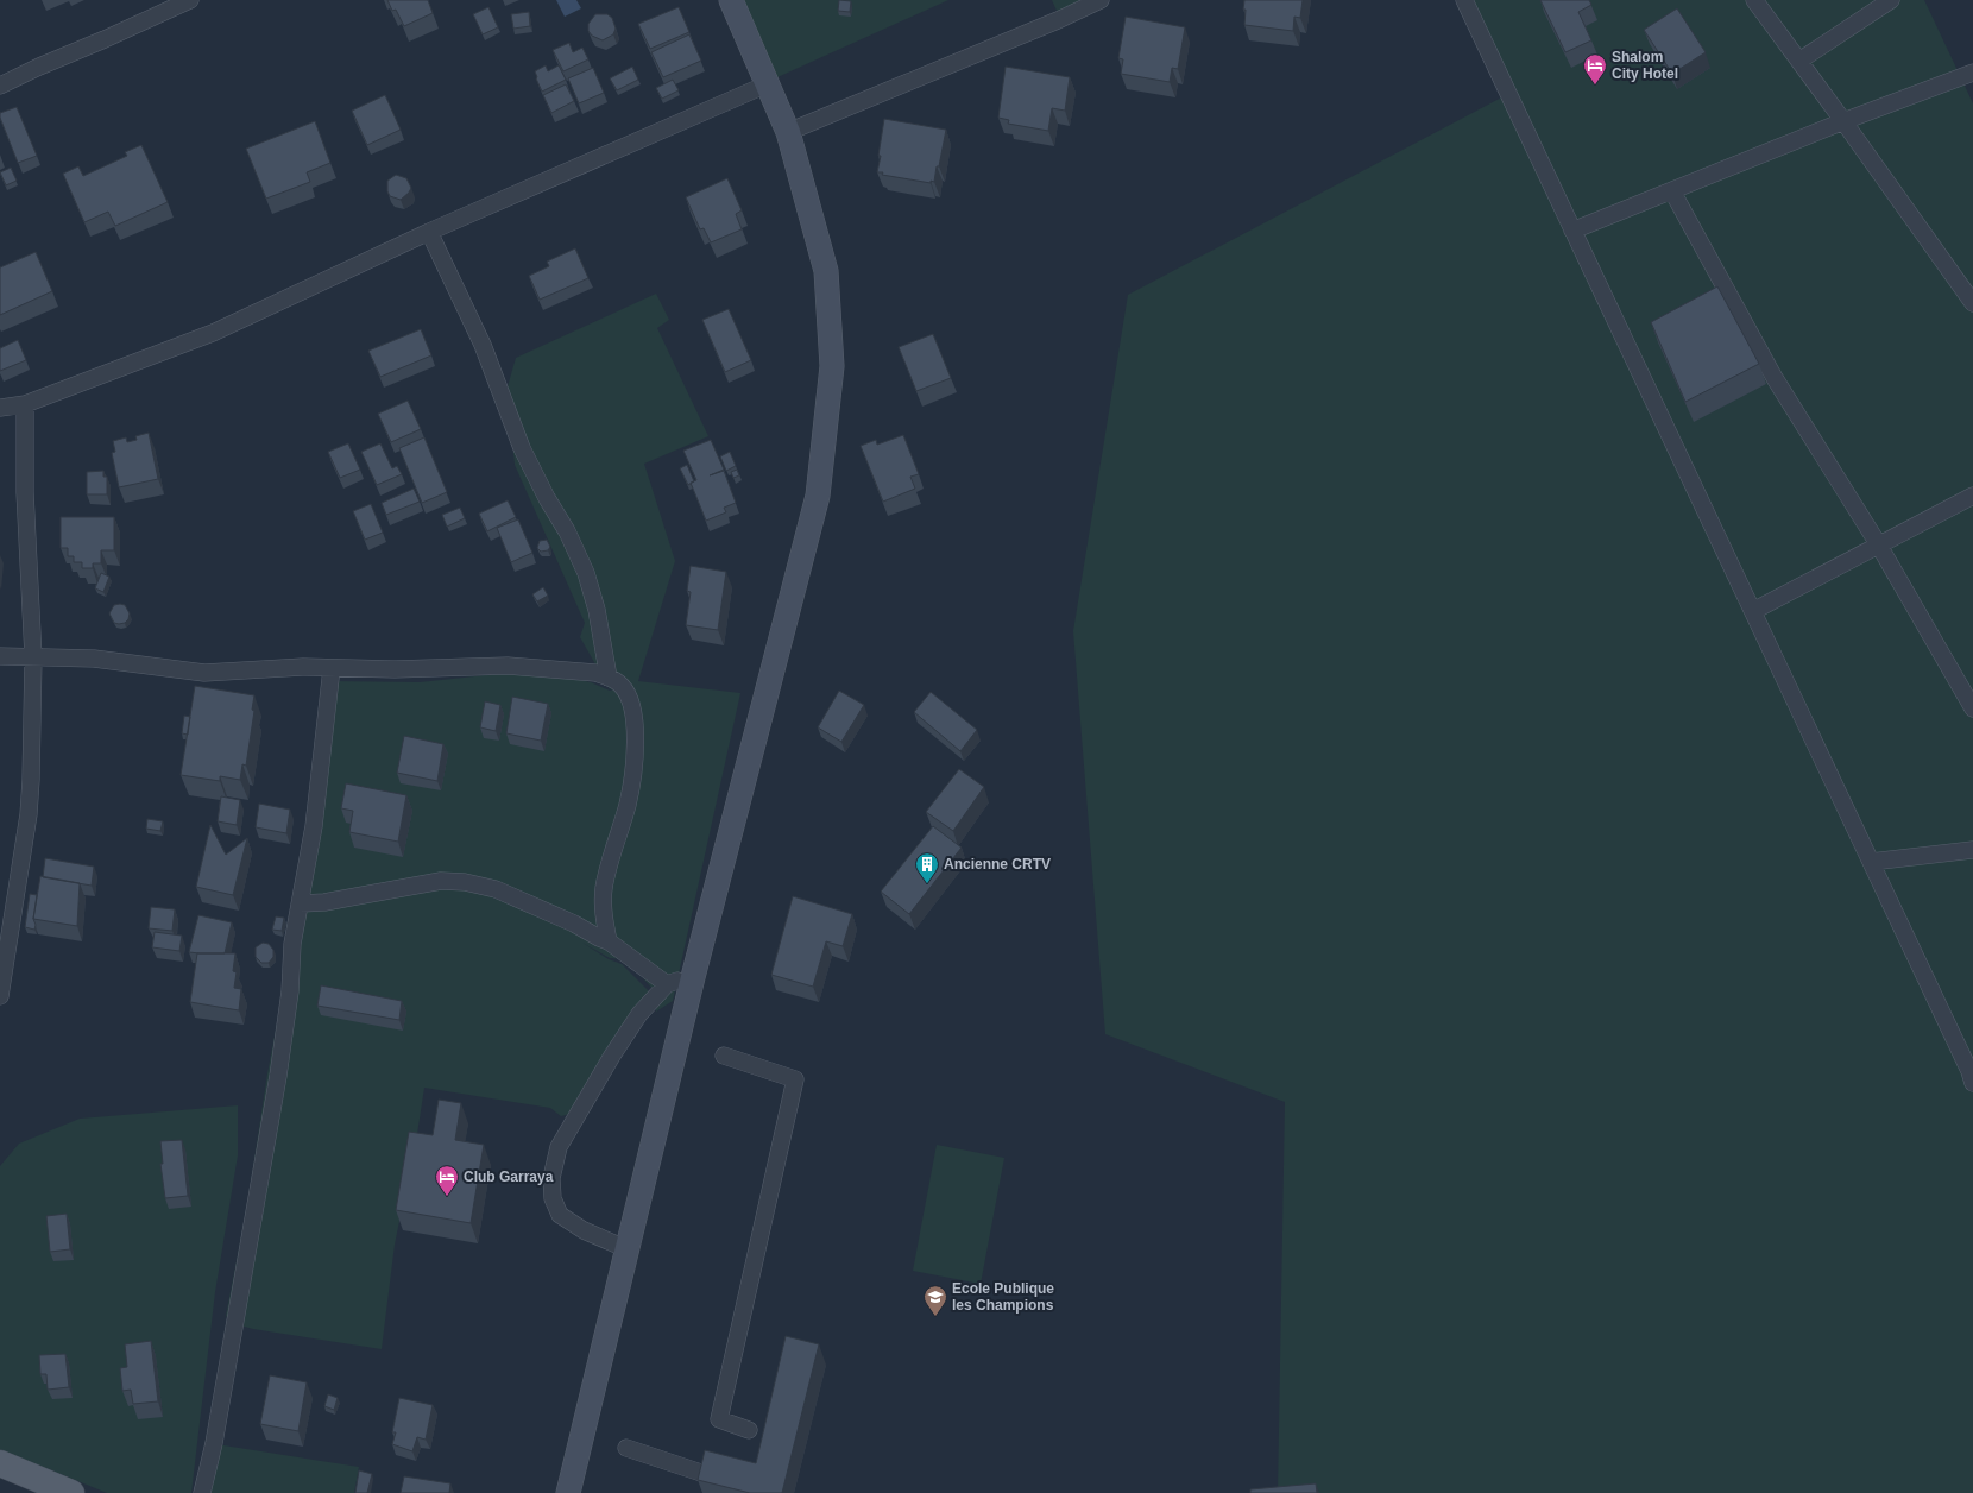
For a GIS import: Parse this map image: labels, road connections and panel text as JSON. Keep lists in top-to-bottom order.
{
  "places": {
    "hotel": ["Shalom City Hotel", "Club Garraya"],
    "building": ["Ancienne CRTV"],
    "school or university": ["Ecole Publique les Champions"]
  }
}
